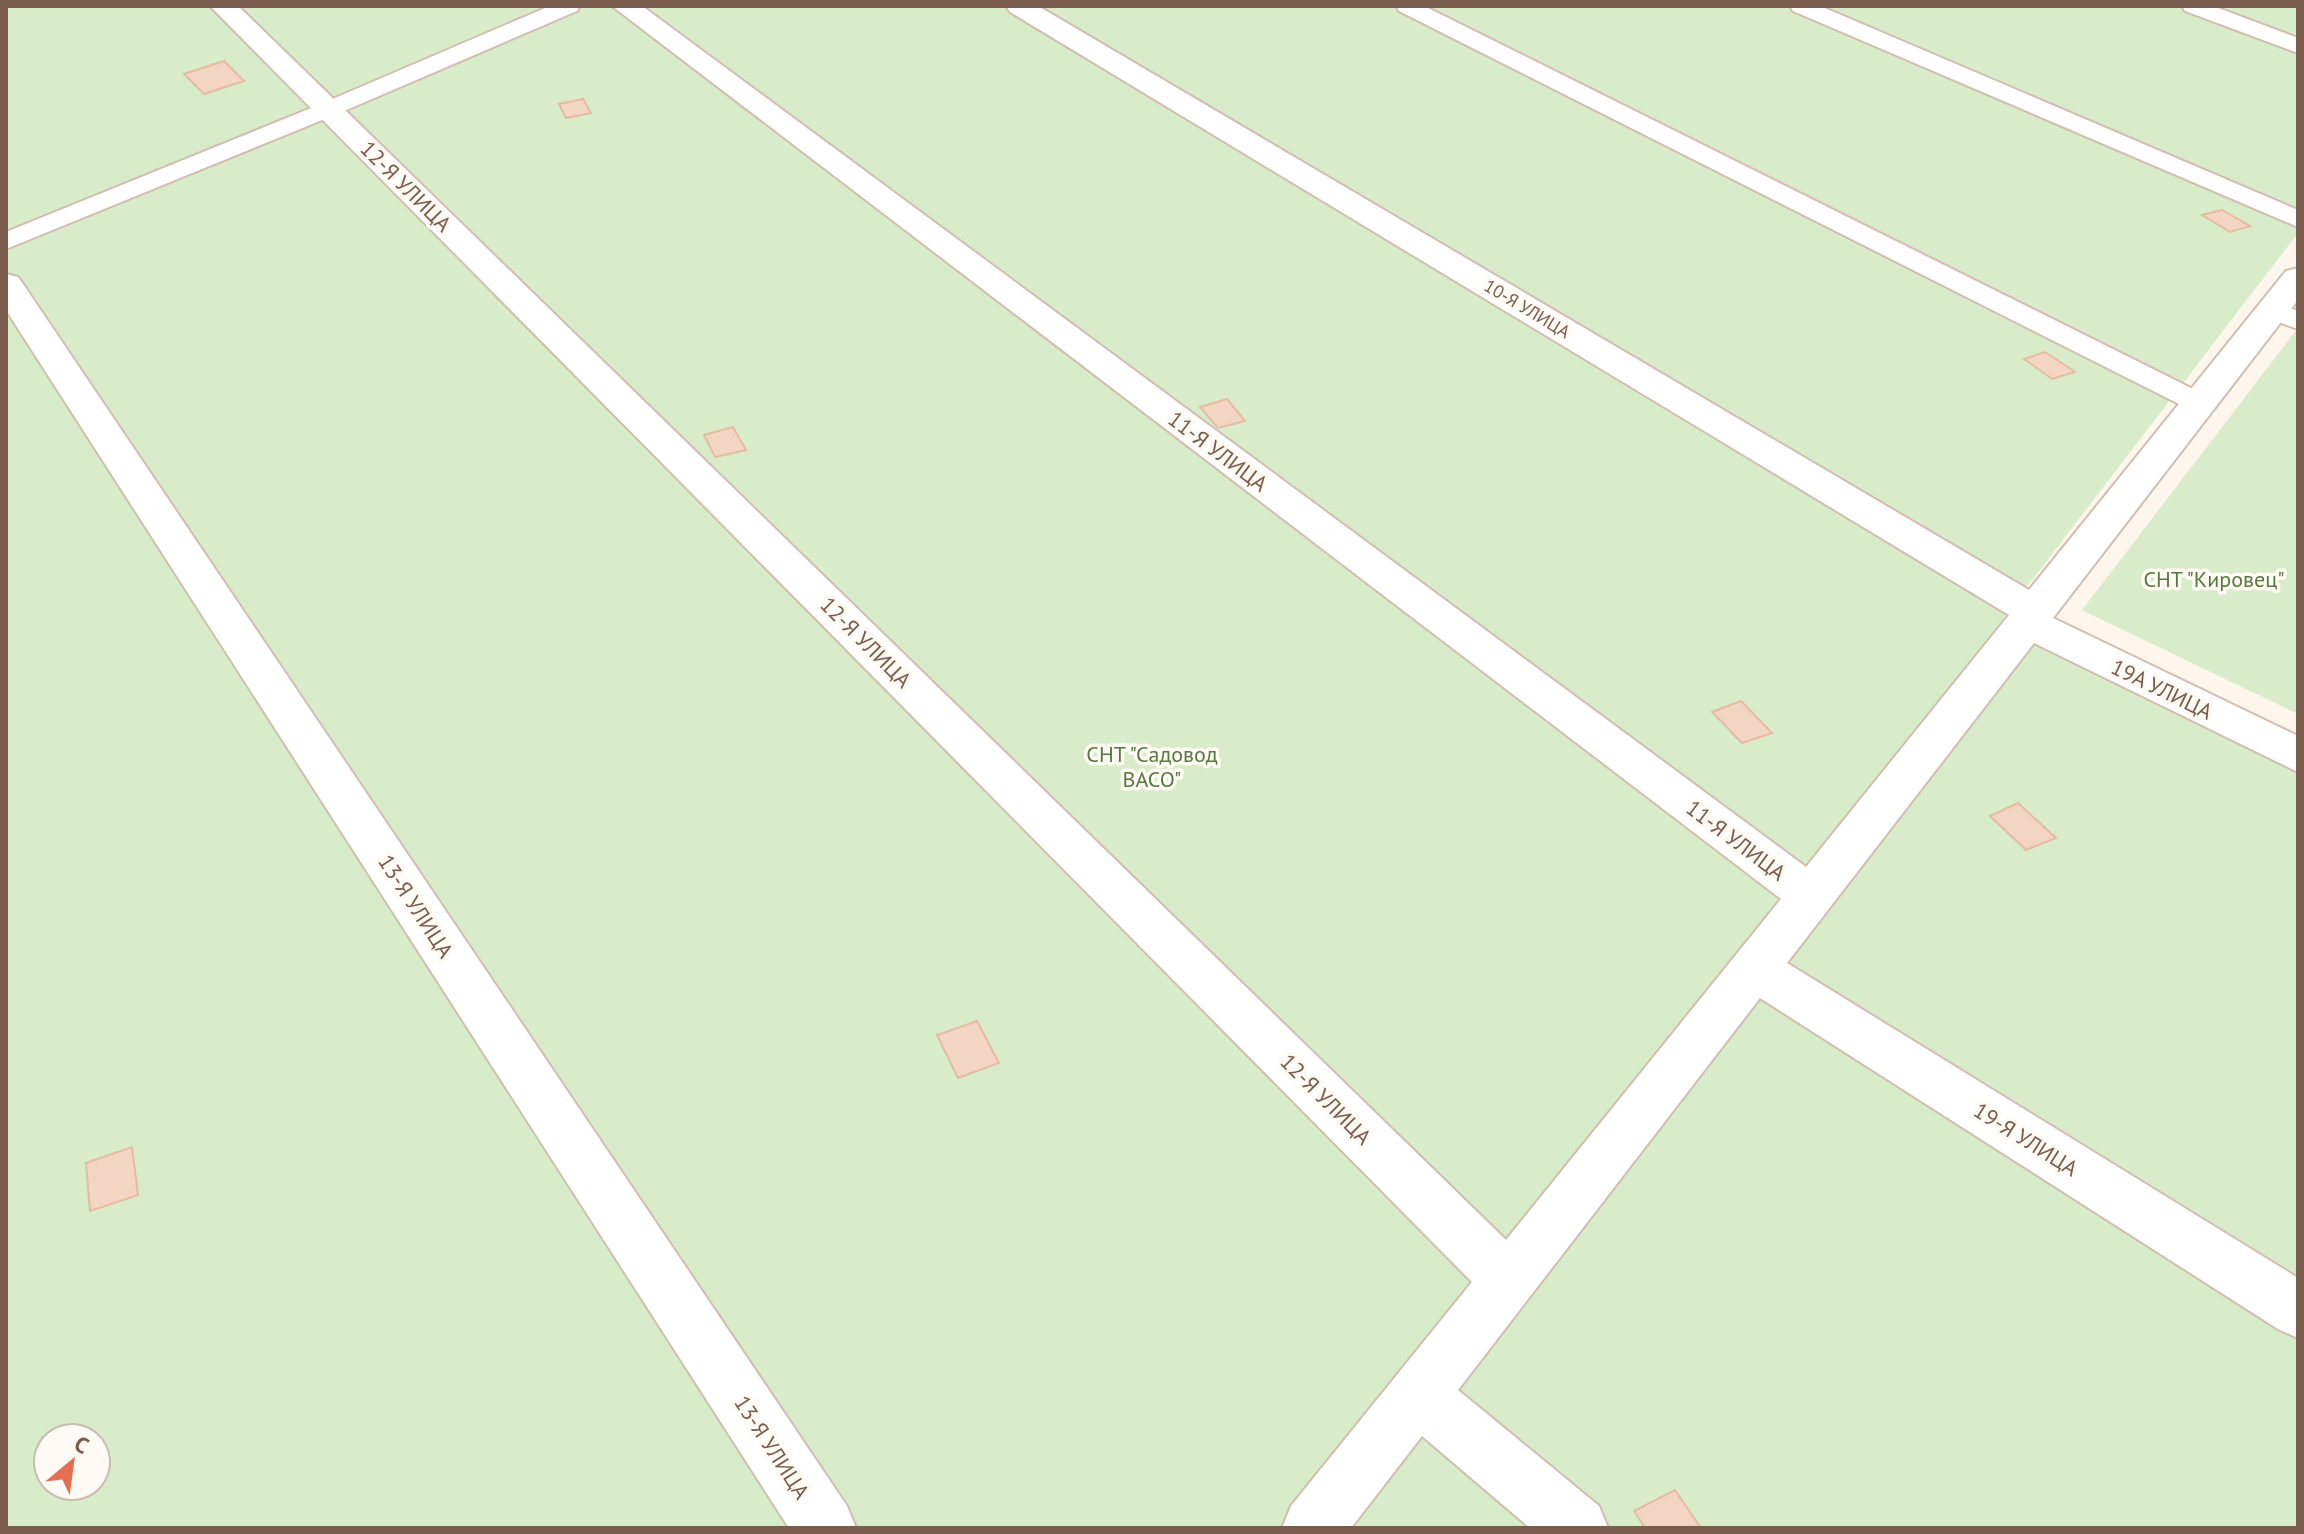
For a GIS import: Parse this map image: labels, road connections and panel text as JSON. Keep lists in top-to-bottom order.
{
  "streets": {
    "street": [
      "12-Я УЛИЦА",
      "10-Я УЛИЦА",
      "11-Я УЛИЦА",
      "19А УЛИЦА",
      "13-Я УЛИЦА",
      "19-Я УЛИЦА"
    ]
  },
  "crossings": [
    ["10-Я УЛИЦА", "19А УЛИЦА"]
  ],
  "parks": ["СНТ \"Кировец\"", "СНТ \"Садовод ВАСО\""],
  "north": "top right"
}
